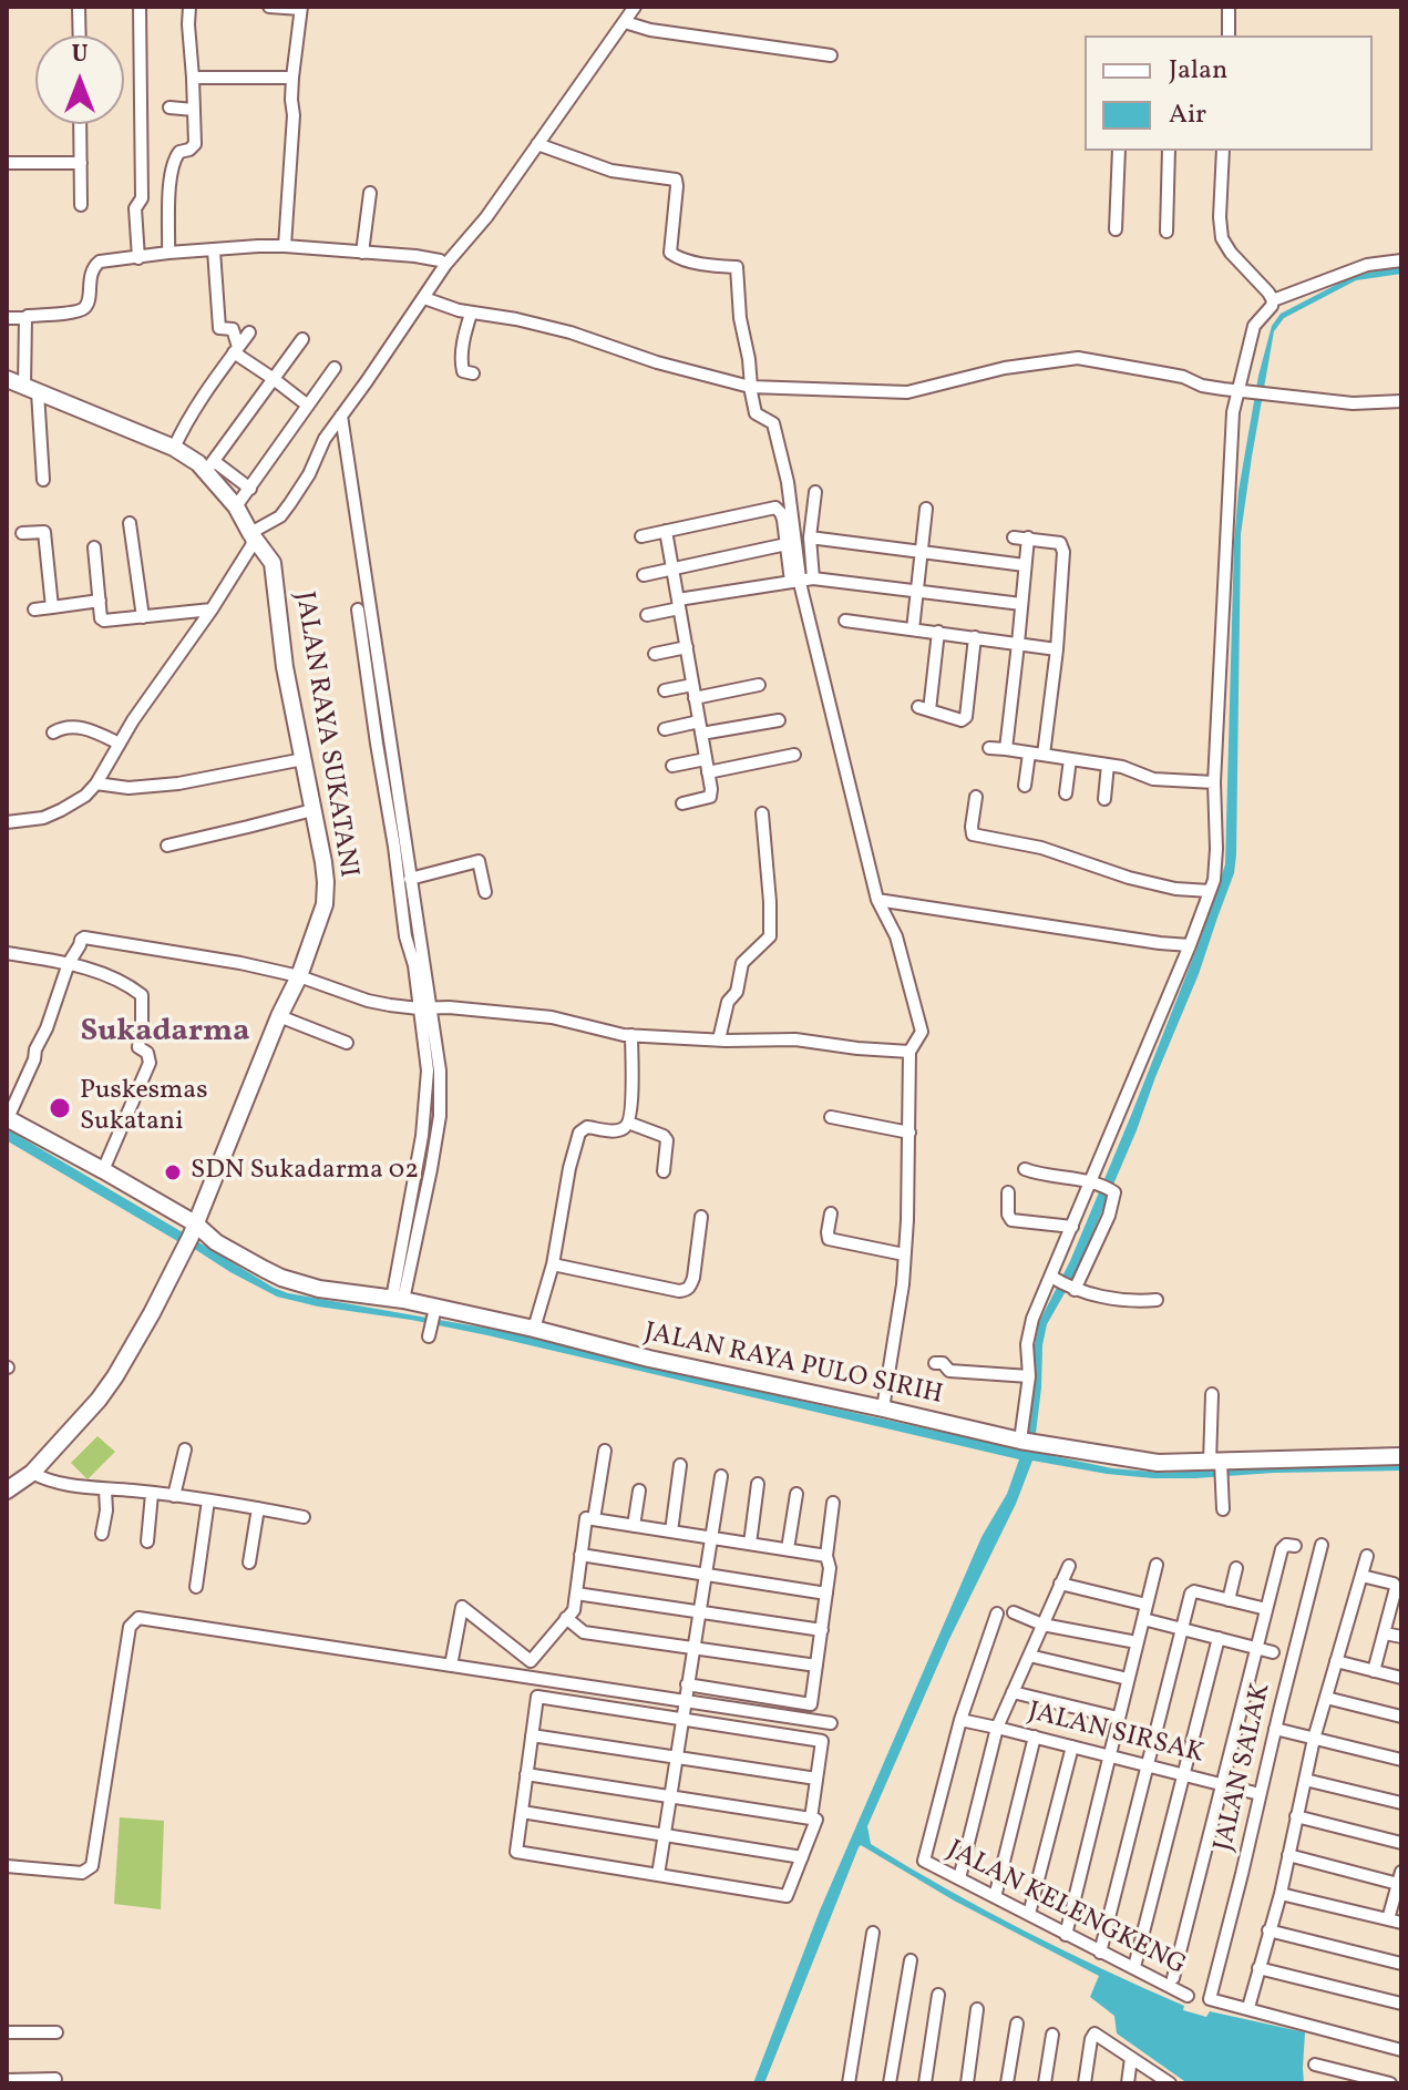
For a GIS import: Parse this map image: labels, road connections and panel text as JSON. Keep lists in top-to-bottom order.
{
  "streets": {
    "street": [
      "JALAN RAYA SUKATANI",
      "JALAN RAYA PULO SIRIH",
      "JALAN SIRSAK",
      "JALAN SALAK",
      "JALAN KELENGKENG"
    ]
  },
  "crossings": [
    ["JALAN RAYA SUKATANI", "JALAN RAYA PULO SIRIH"],
    ["JALAN SIRSAK", "JALAN SALAK"],
    ["JALAN SIRSAK", "JALAN KELENGKENG"]
  ],
  "districts": ["Sukadarma"],
  "places": ["Puskesmas Sukatani", "SDN Sukadarma 02"],
  "legend": ["Jalan", "Air"],
  "north": "top"
}
